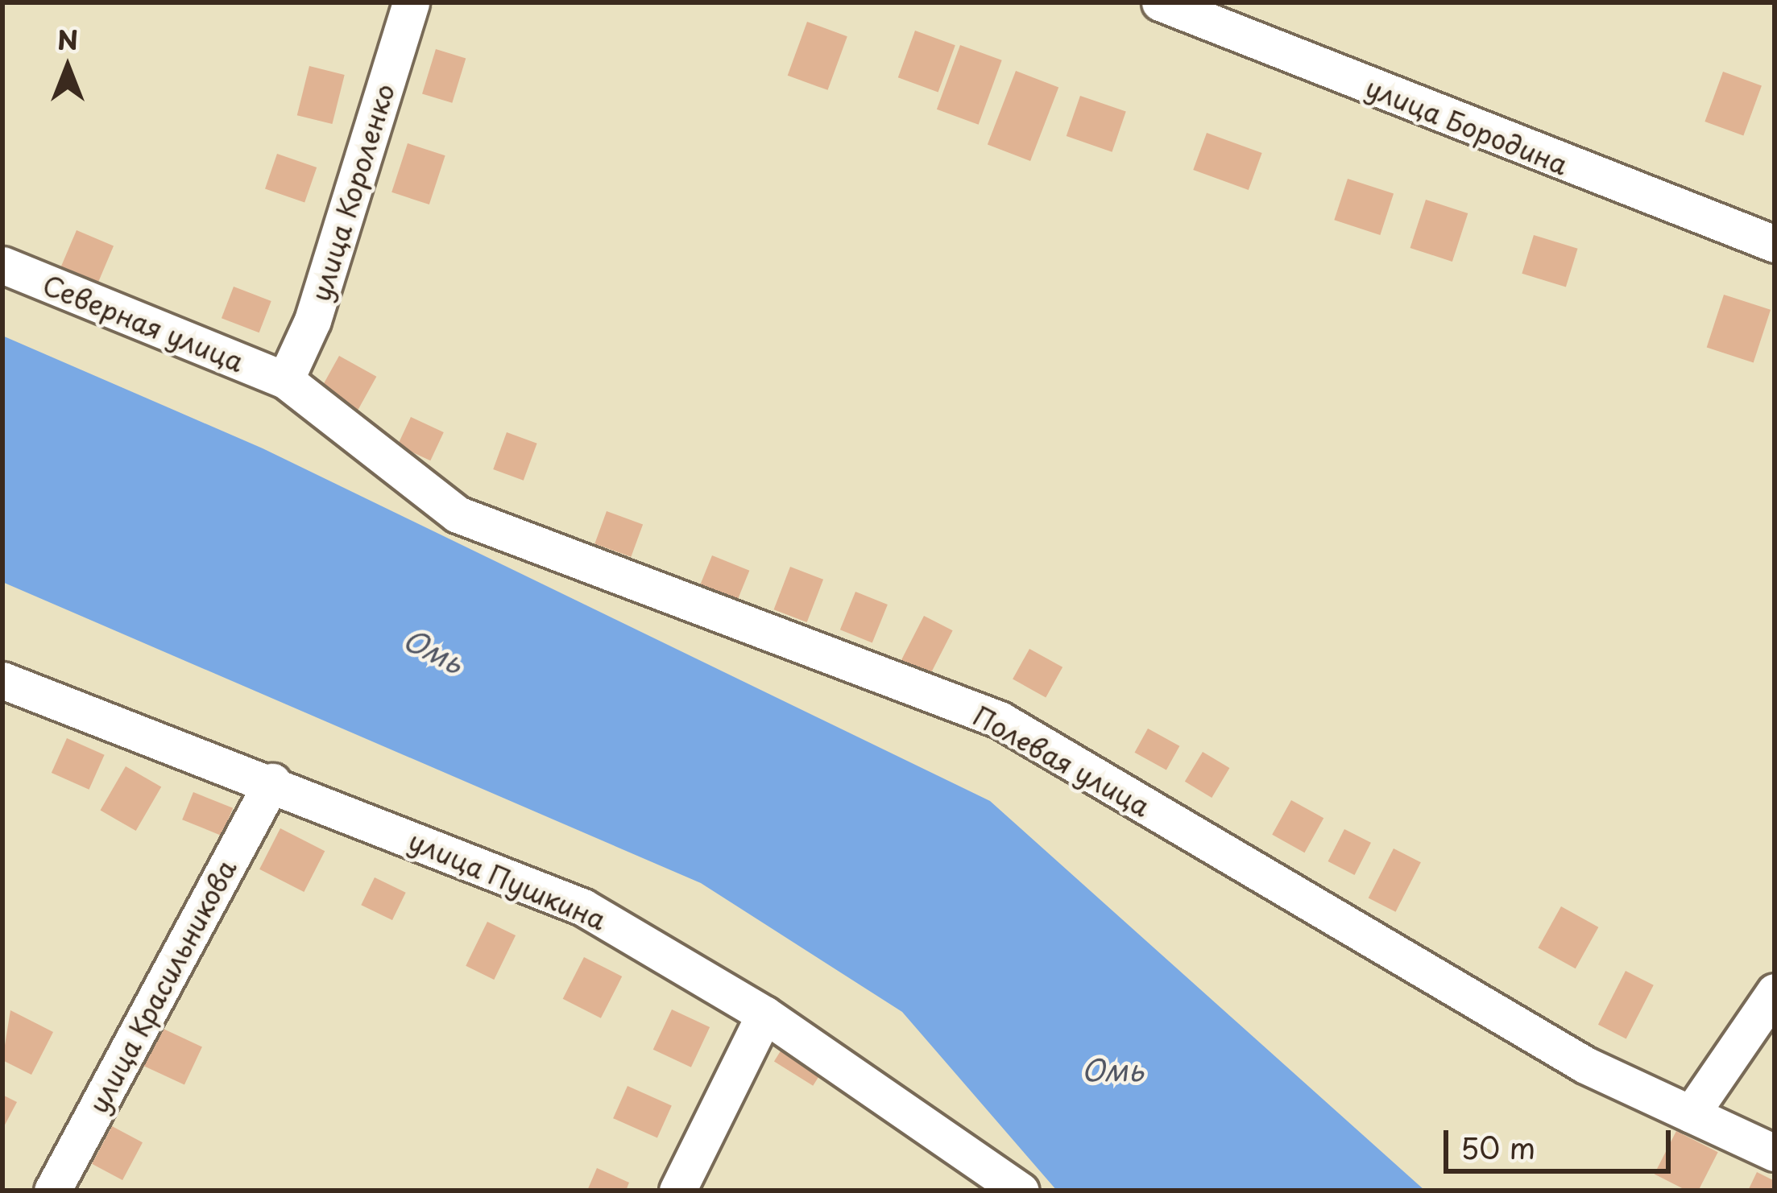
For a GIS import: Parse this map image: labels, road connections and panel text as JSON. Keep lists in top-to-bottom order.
{
  "streets": {
    "street": [
      "улица Бородина",
      "улица Короленко",
      "Северная улица",
      "Полевая улица",
      "улица Пушкина",
      "улица Красильникова"
    ]
  },
  "crossings": [
    ["улица Короленко", "Северная улица"],
    ["улица Короленко", "Полевая улица"],
    ["Северная улица", "Полевая улица"],
    ["улица Пушкина", "улица Красильникова"]
  ],
  "water": ["Омь"],
  "scale_bar": "50 m",
  "north": "top"
}
